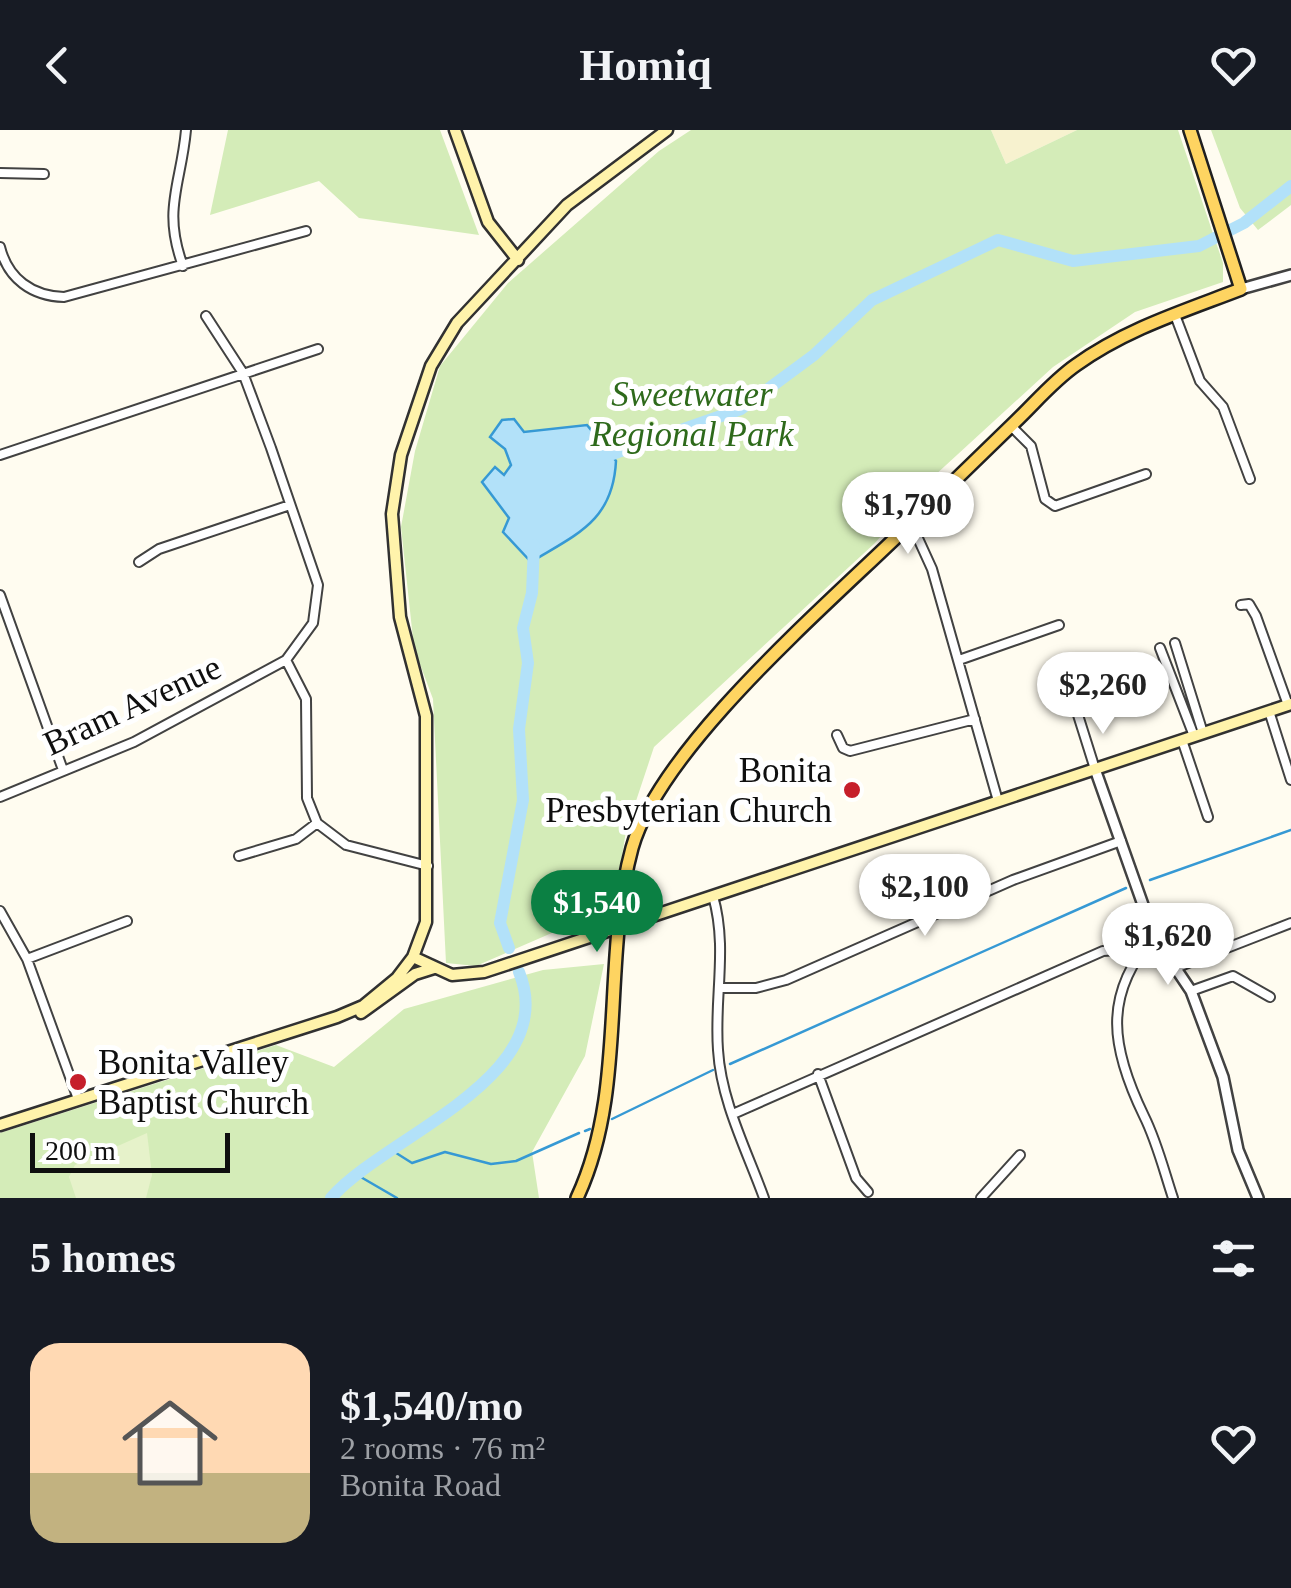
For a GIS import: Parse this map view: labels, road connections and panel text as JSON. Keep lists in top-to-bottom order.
{
  "streets": {
    "street": ["Bram Avenue"]
  },
  "parks": ["Sweetwater Regional Park"],
  "places": ["Bonita Presbyterian Church", "Bonita Valley Baptist Church"],
  "scale_bar": "200 m",
  "page": {
    "header": "Homiq",
    "price": [
      "$1,790",
      "$2,260",
      "$2,100",
      "$1,540",
      "$1,620"
    ],
    "scale": "200 m",
    "heading": "5 homes",
    "list": [
      {
        "name": "$1,540/mo",
        "note": "2 rooms · 76 m² · Bonita Road"
      }
    ]
  }
}
